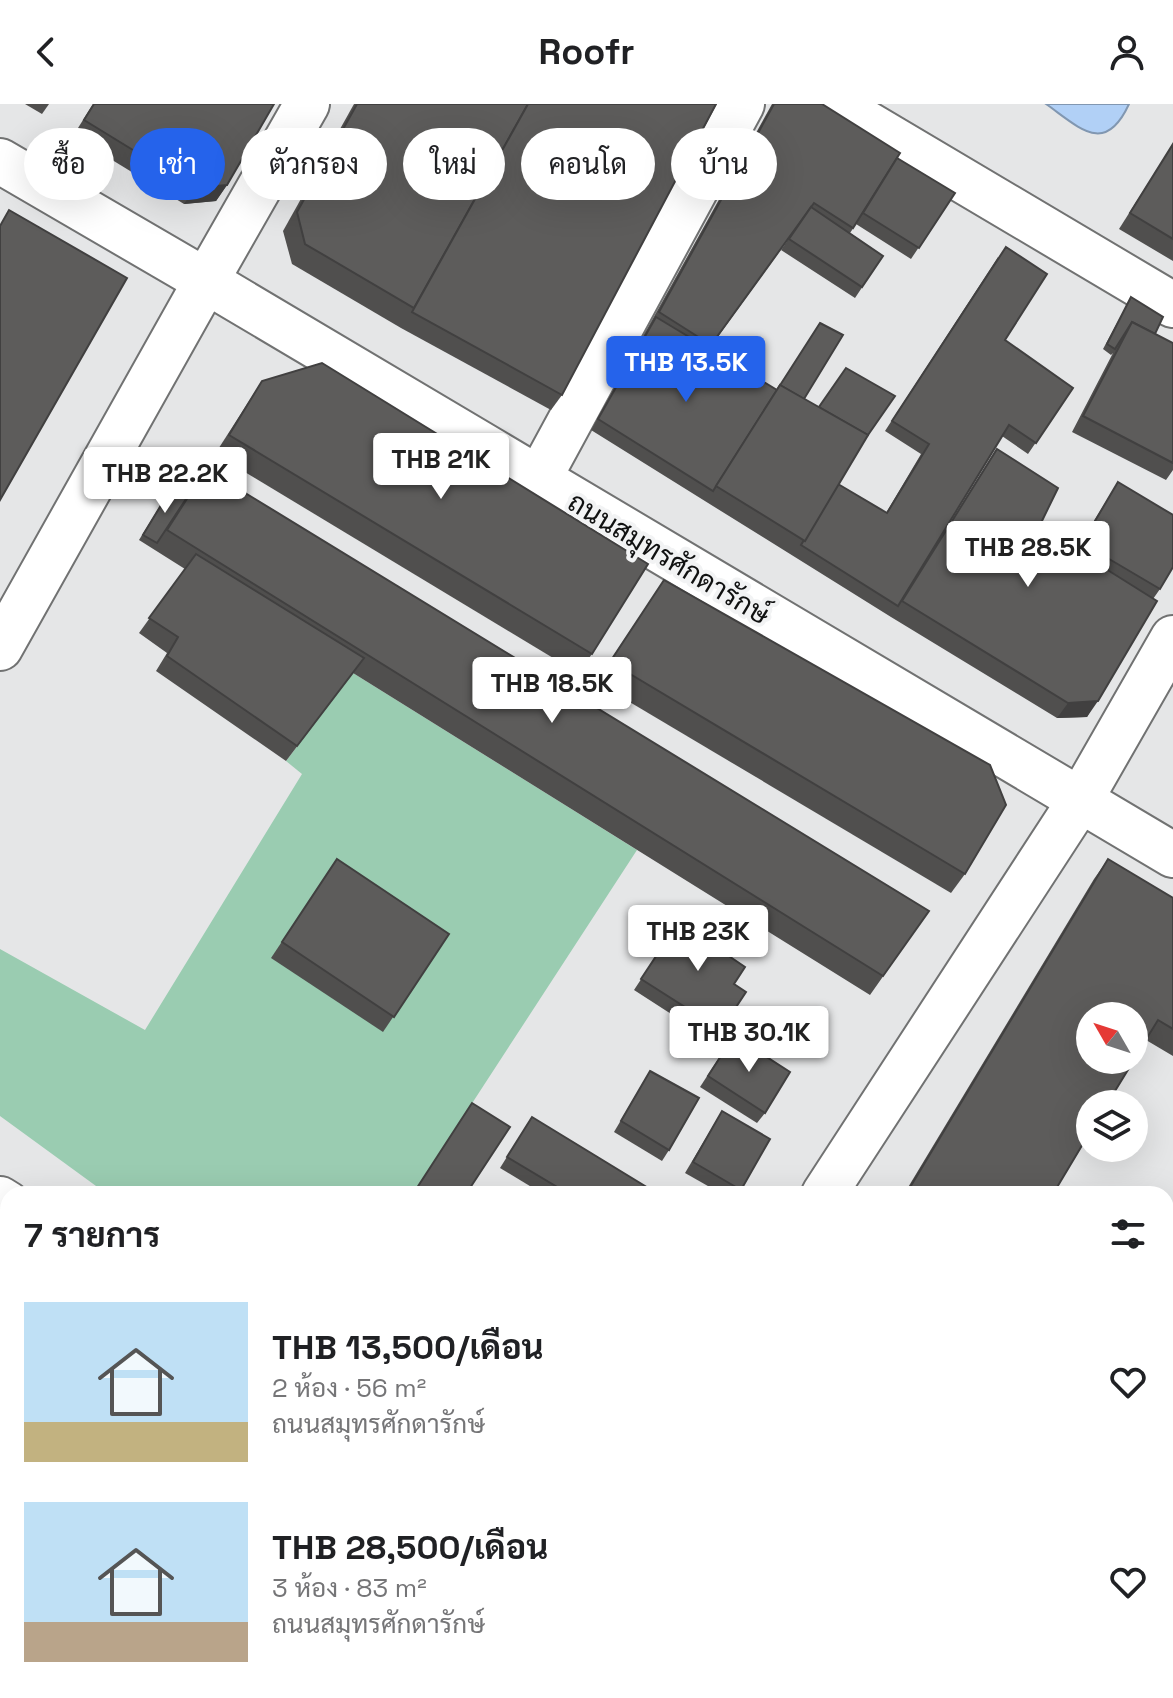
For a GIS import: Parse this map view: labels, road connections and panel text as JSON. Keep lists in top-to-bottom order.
{
  "streets": {
    "street": ["ถนนสมุทรศักดารักษ์"]
  },
  "north": "top left",
  "page": {
    "header": "Roofr",
    "chip": [
      "ซื้อ",
      "เช่า",
      "ตัวกรอง",
      "ใหม่",
      "คอนโด",
      "บ้าน"
    ],
    "price": [
      "THB 13.5K",
      "THB 21K",
      "THB 22.2K",
      "THB 28.5K",
      "THB 18.5K",
      "THB 23K",
      "THB 30.1K"
    ],
    "heading": "7 รายการ",
    "list": [
      {
        "name": "THB 13,500/เดือน",
        "note": "2 ห้อง · 56 m² · ถนนสมุทรศักดารักษ์"
      },
      {
        "name": "THB 28,500/เดือน",
        "note": "3 ห้อง · 83 m² · ถนนสมุทรศักดารักษ์"
      }
    ]
  }
}
